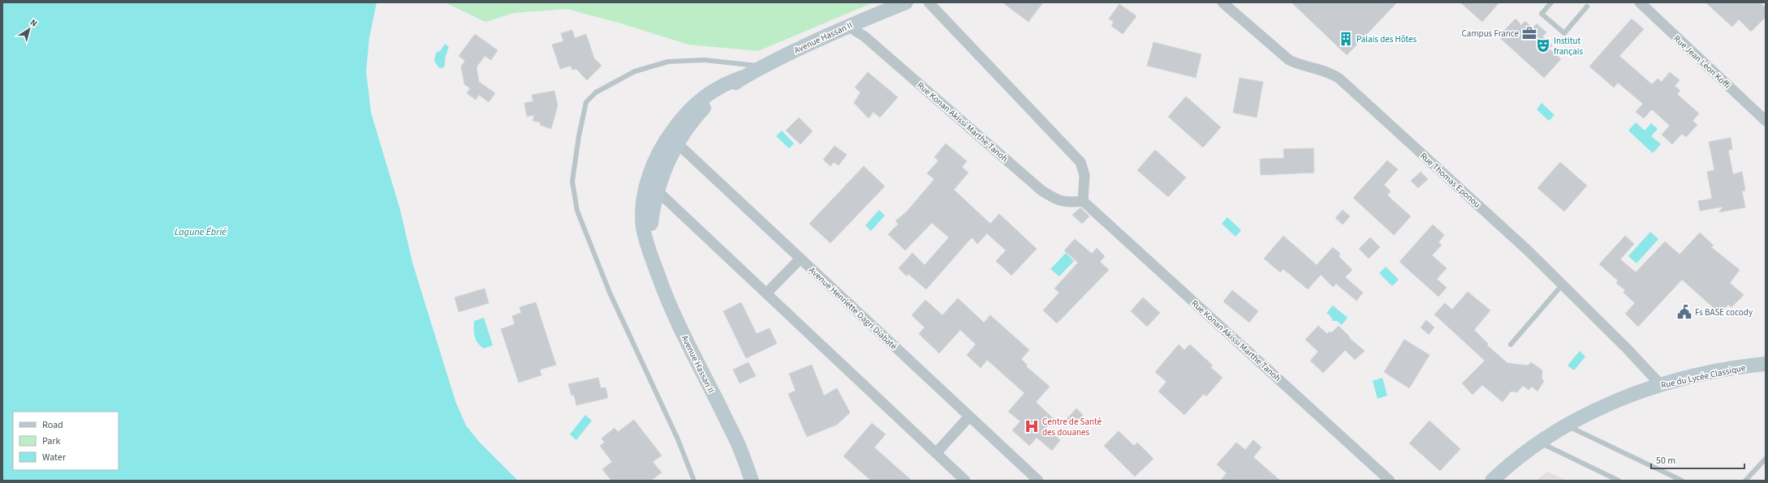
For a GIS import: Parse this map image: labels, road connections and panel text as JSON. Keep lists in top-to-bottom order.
{
  "streets": {
    "street": [
      "Avenue Hassan II",
      "Rue Jean Léon Koffi",
      "Rue Konan Akissi Marthe Tanoh",
      "Rue Thomas Eponou",
      "Avenue Henriette Dagri Diabaté",
      "Rue du Lycée Classique"
    ]
  },
  "crossings": [
    ["Avenue Hassan II", "Rue Konan Akissi Marthe Tanoh"],
    ["Avenue Hassan II", "Avenue Henriette Dagri Diabaté"],
    ["Rue Thomas Eponou", "Rue du Lycée Classique"]
  ],
  "water": ["Lagune Ébrié"],
  "places": {
    "office": ["Campus France"],
    "building": ["Palais des Hôtes"],
    "theatre": ["Institut français"],
    "public building": ["Fs BASE cocody"],
    "hospital": ["Centre de Santé des douanes"]
  },
  "legend": ["Road", "Park", "Water"],
  "scale_bar": "50 m",
  "north": "top right"
}
